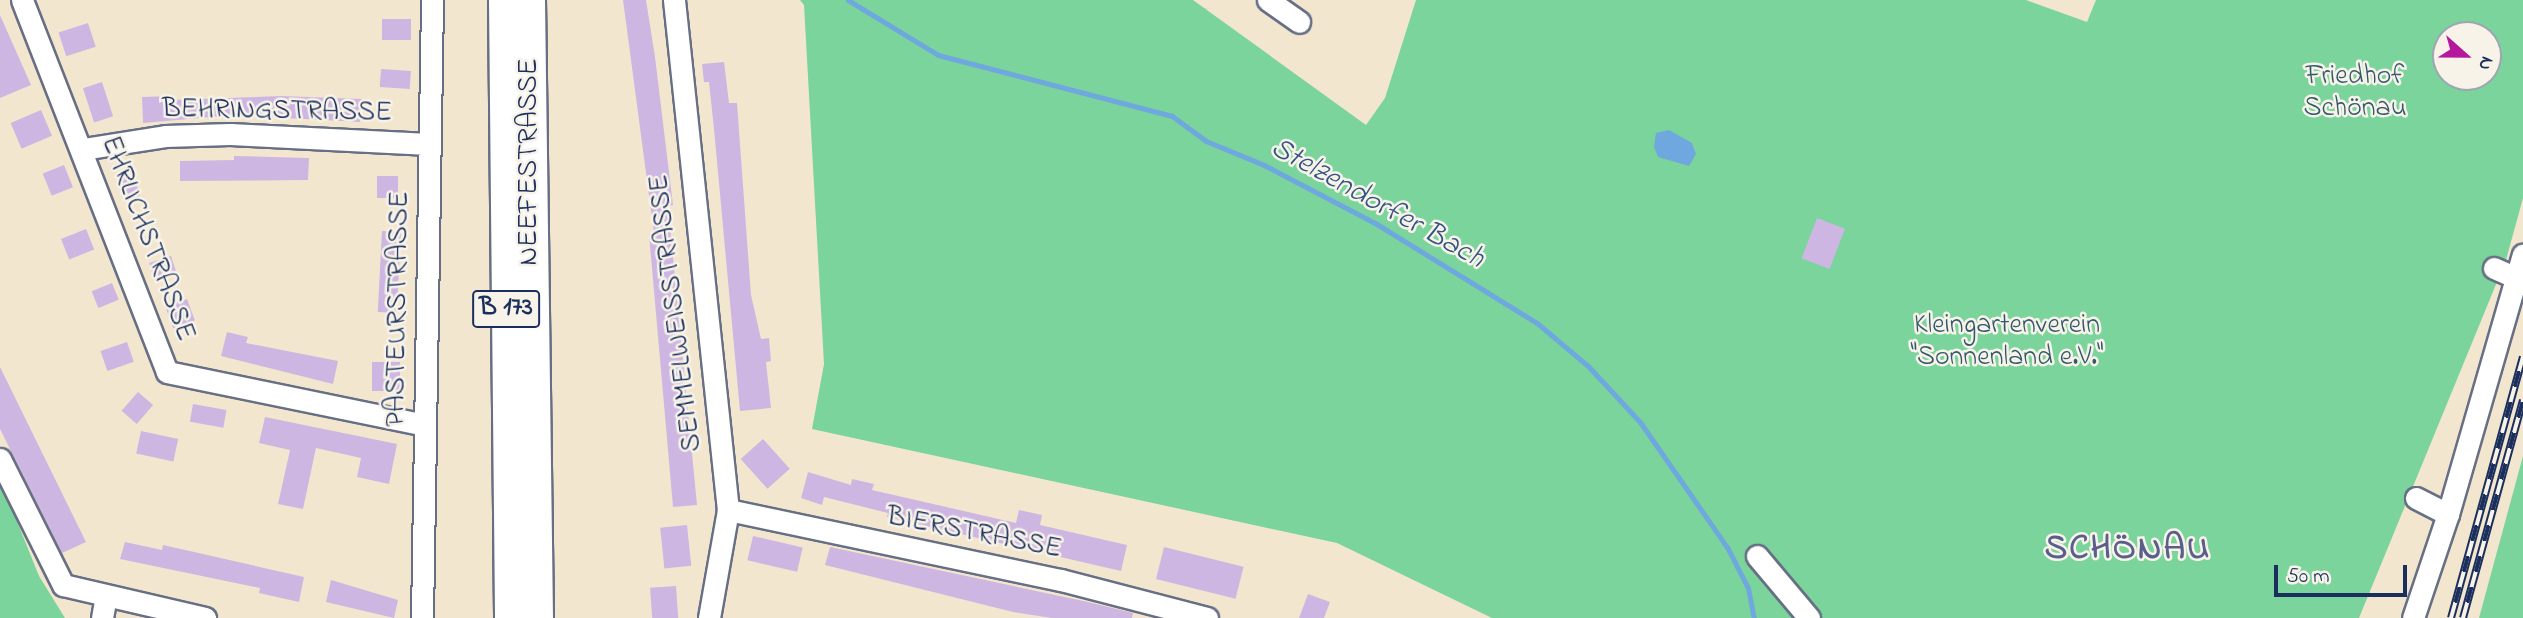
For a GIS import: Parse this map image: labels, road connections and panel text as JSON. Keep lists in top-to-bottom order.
{
  "streets": {
    "highway": ["NEEFESTRASSE", "B 173"],
    "street": [
      "BEHRINGSTRASSE",
      "EHRLICHSTRASSE",
      "PASTEURSTRASSE",
      "SEMMELWEISSTRASSE",
      "BIERSTRASSE"
    ]
  },
  "crossings": [
    ["BEHRINGSTRASSE", "EHRLICHSTRASSE"],
    ["BEHRINGSTRASSE", "PASTEURSTRASSE"],
    ["EHRLICHSTRASSE", "PASTEURSTRASSE"],
    ["SEMMELWEISSTRASSE", "BIERSTRASSE"]
  ],
  "districts": ["SCHÖNAU"],
  "water": ["Stelzendorfer Bach"],
  "parks": ["Friedhof Schönau", "Kleingartenverein \"Sonnenland e.V.\""],
  "scale_bar": "50 m",
  "north": "right"
}
